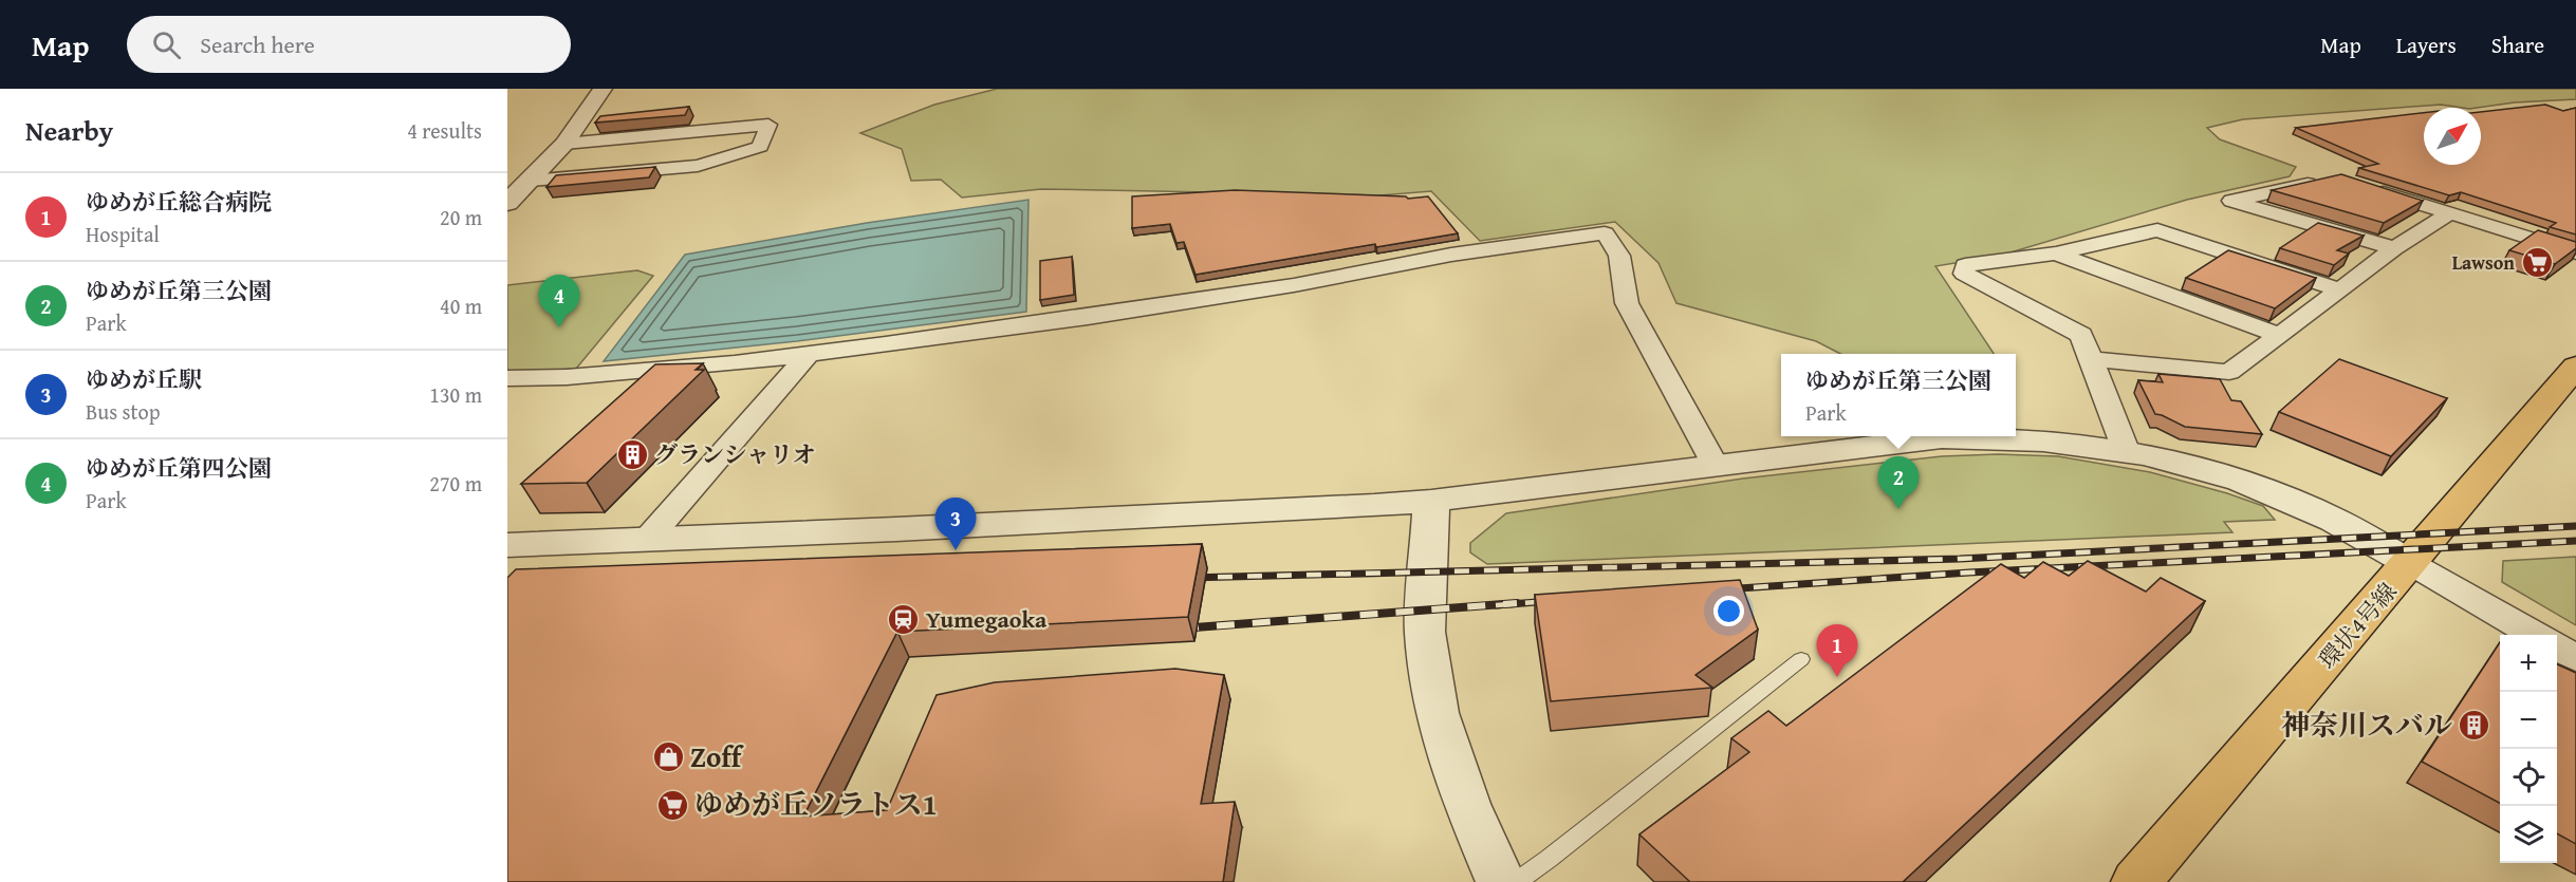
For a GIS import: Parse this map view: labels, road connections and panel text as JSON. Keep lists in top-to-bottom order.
{
  "streets": {
    "main road": ["環状4号線"]
  },
  "places": {
    "supermarket": ["Lawson", "ゆめが丘ソラトス1"],
    "building": ["グランシャリオ", "神奈川スバル"],
    "station": ["Yumegaoka"],
    "shop": ["Zoff"]
  },
  "north": "top right",
  "page": {
    "header": "Map",
    "search": "Search here",
    "nav": ["Map", "Layers", "Share"],
    "heading": ["Nearby", "4 results"],
    "list": [
      {
        "mark": "1",
        "name": "ゆめが丘総合病院",
        "note": "Hospital",
        "value": "20 m"
      },
      {
        "mark": "2",
        "name": "ゆめが丘第三公園",
        "note": "Park",
        "value": "40 m"
      },
      {
        "mark": "3",
        "name": "ゆめが丘駅",
        "note": "Bus stop",
        "value": "130 m"
      },
      {
        "mark": "4",
        "name": "ゆめが丘第四公園",
        "note": "Park",
        "value": "270 m"
      }
    ],
    "pins": [
      "4",
      "2",
      "3",
      "1"
    ],
    "popup": ["ゆめが丘第三公園", "Park"],
    "map_buttons": ["+", "−"]
  }
}
